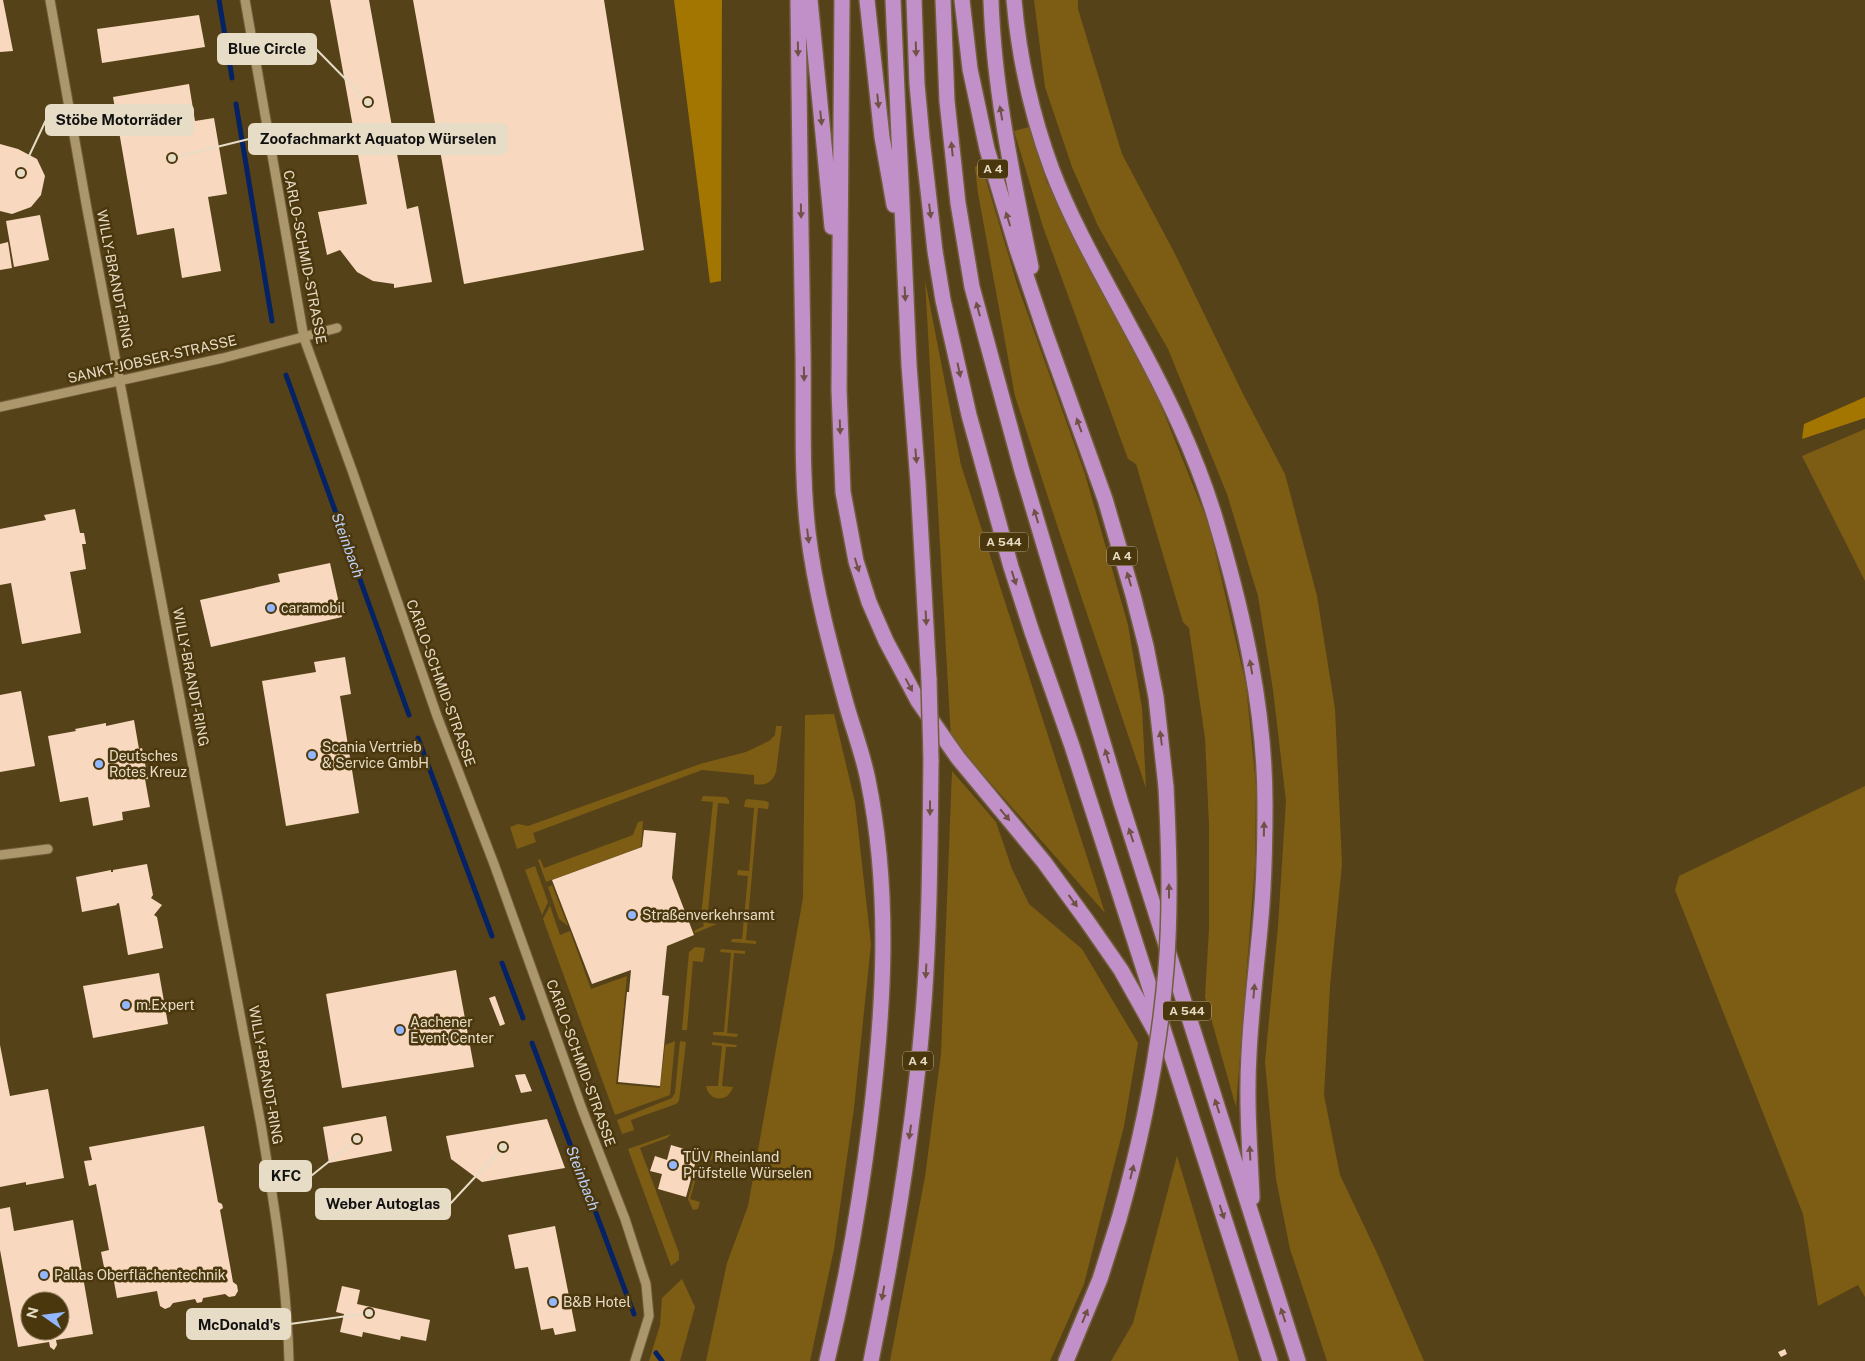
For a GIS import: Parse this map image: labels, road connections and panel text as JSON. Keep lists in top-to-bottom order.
{
  "streets": {
    "highway": ["A 4", "A 544"],
    "street": ["CARLO-SCHMID-STRASSE", "WILLY-BRANDT-RING", "SANKT-JOBSER-STRASSE"]
  },
  "crossings": [
    ["CARLO-SCHMID-STRASSE", "SANKT-JOBSER-STRASSE"],
    ["WILLY-BRANDT-RING", "SANKT-JOBSER-STRASSE"]
  ],
  "water": ["Steinbach"],
  "places": [
    "Blue Circle",
    "Zoofachmarkt Aquatop Würselen",
    "Stöbe Motorräder",
    "caramobil",
    "Scania Vertrieb & Service GmbH",
    "Deutsches Rotes Kreuz",
    "Straßenverkehrsamt",
    "m.Expert",
    "Aachener Event Center",
    "KFC",
    "Weber Autoglas",
    "TÜV Rheinland Prüfstelle Würselen",
    "Pallas Oberflächentechnik",
    "B&B Hotel",
    "McDonald's"
  ],
  "north": "left"
}
